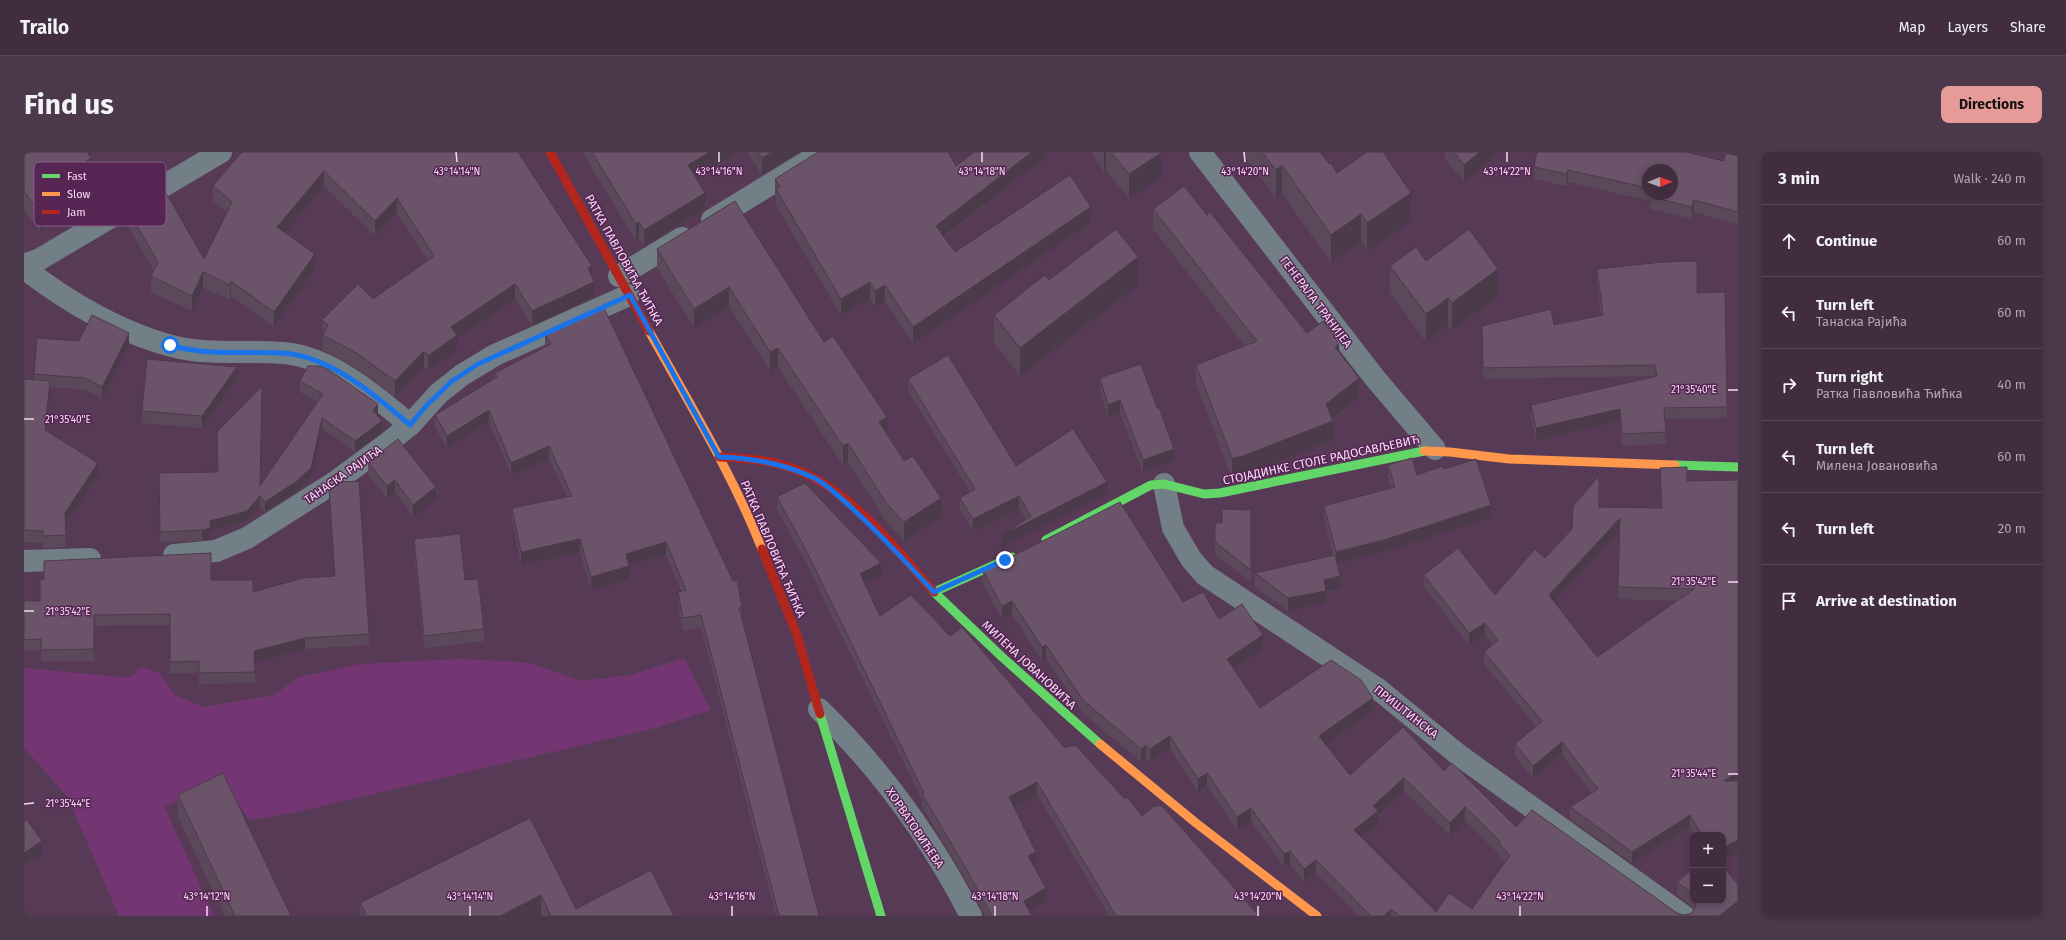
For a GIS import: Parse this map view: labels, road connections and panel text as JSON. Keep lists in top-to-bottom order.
{
  "streets": {
    "main road": ["РАТКА ПАВЛОВИЋА ЋИЋКА", "СТОЈАДИНКЕ СТОЛЕ РАДОСАВЉЕВИЋ", "МИЛЕНА ЈОВАНОВИЋА"],
    "street": [
      "ГЕНЕРАЛА ТРАНИЈЕА",
      "ТАНАСКА РАЈИЋА",
      "ПРИШТИНСКА",
      "ХОРВАТОВИЋЕВА"
    ]
  },
  "crossings": [
    ["РАТКА ПАВЛОВИЋА ЋИЋКА", "ТАНАСКА РАЈИЋА"],
    ["РАТКА ПАВЛОВИЋА ЋИЋКА", "МИЛЕНА ЈОВАНОВИЋА"],
    ["РАТКА ПАВЛОВИЋА ЋИЋКА", "ХОРВАТОВИЋЕВА"],
    ["ГЕНЕРАЛА ТРАНИЈЕА", "СТОЈАДИНКЕ СТОЛЕ РАДОСАВЉЕВИЋ"],
    ["СТОЈАДИНКЕ СТОЛЕ РАДОСАВЉЕВИЋ", "ПРИШТИНСКА"]
  ],
  "legend": ["Fast", "Slow", "Jam"],
  "north": "right",
  "page": {
    "header": "Trailo",
    "nav": ["Map", "Layers", "Share"],
    "buttons": "Directions",
    "title": "Find us",
    "heading": ["3 min", "Walk · 240 m"],
    "list": [
      ["Continue", "60 m"],
      ["Turn left", "Танаска Рајића", "60 m"],
      ["Turn right", "Ратка Павловића Ћићка", "40 m"],
      ["Turn left", "Милена Јовановића", "60 m"],
      ["Turn left", "20 m"],
      "Arrive at destination"
    ],
    "map_buttons": ["+", "−"]
  },
  "coordinates": [
    "43°14'14\"N",
    "43°14'16\"N",
    "43°14'18\"N",
    "43°14'20\"N",
    "43°14'22\"N",
    "21°35'40\"E",
    "21°35'42\"E",
    "21°35'44\"E",
    "43°14'12\"N"
  ]
}
